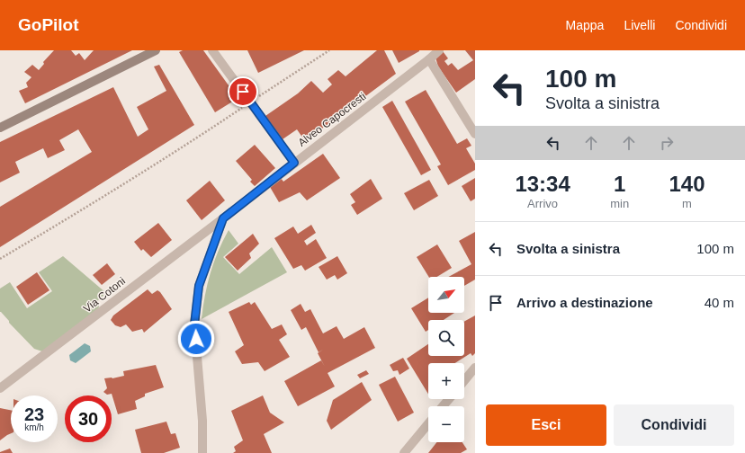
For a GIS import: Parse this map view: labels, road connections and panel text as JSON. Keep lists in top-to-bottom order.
{
  "streets": {
    "street": ["Alveo Capocresti", "Via Cotoni"]
  },
  "crossings": [
    ["Alveo Capocresti", "Via Cotoni"]
  ],
  "north": "top right",
  "page": {
    "header": "GoPilot",
    "nav": ["Mappa", "Livelli", "Condividi"],
    "turn": ["100 m", "Svolta a sinistra"],
    "eta": [
      "13:34",
      "Arrivo",
      "1",
      "min",
      "140",
      "m"
    ],
    "list": [
      {
        "name": "Svolta a sinistra",
        "value": "100 m"
      },
      {
        "name": "Arrivo a destinazione",
        "value": "40 m"
      }
    ],
    "map_buttons": ["+", "−"],
    "speed": "23 km/h",
    "limit": "30",
    "buttons": ["Esci", "Condividi"]
  }
}
